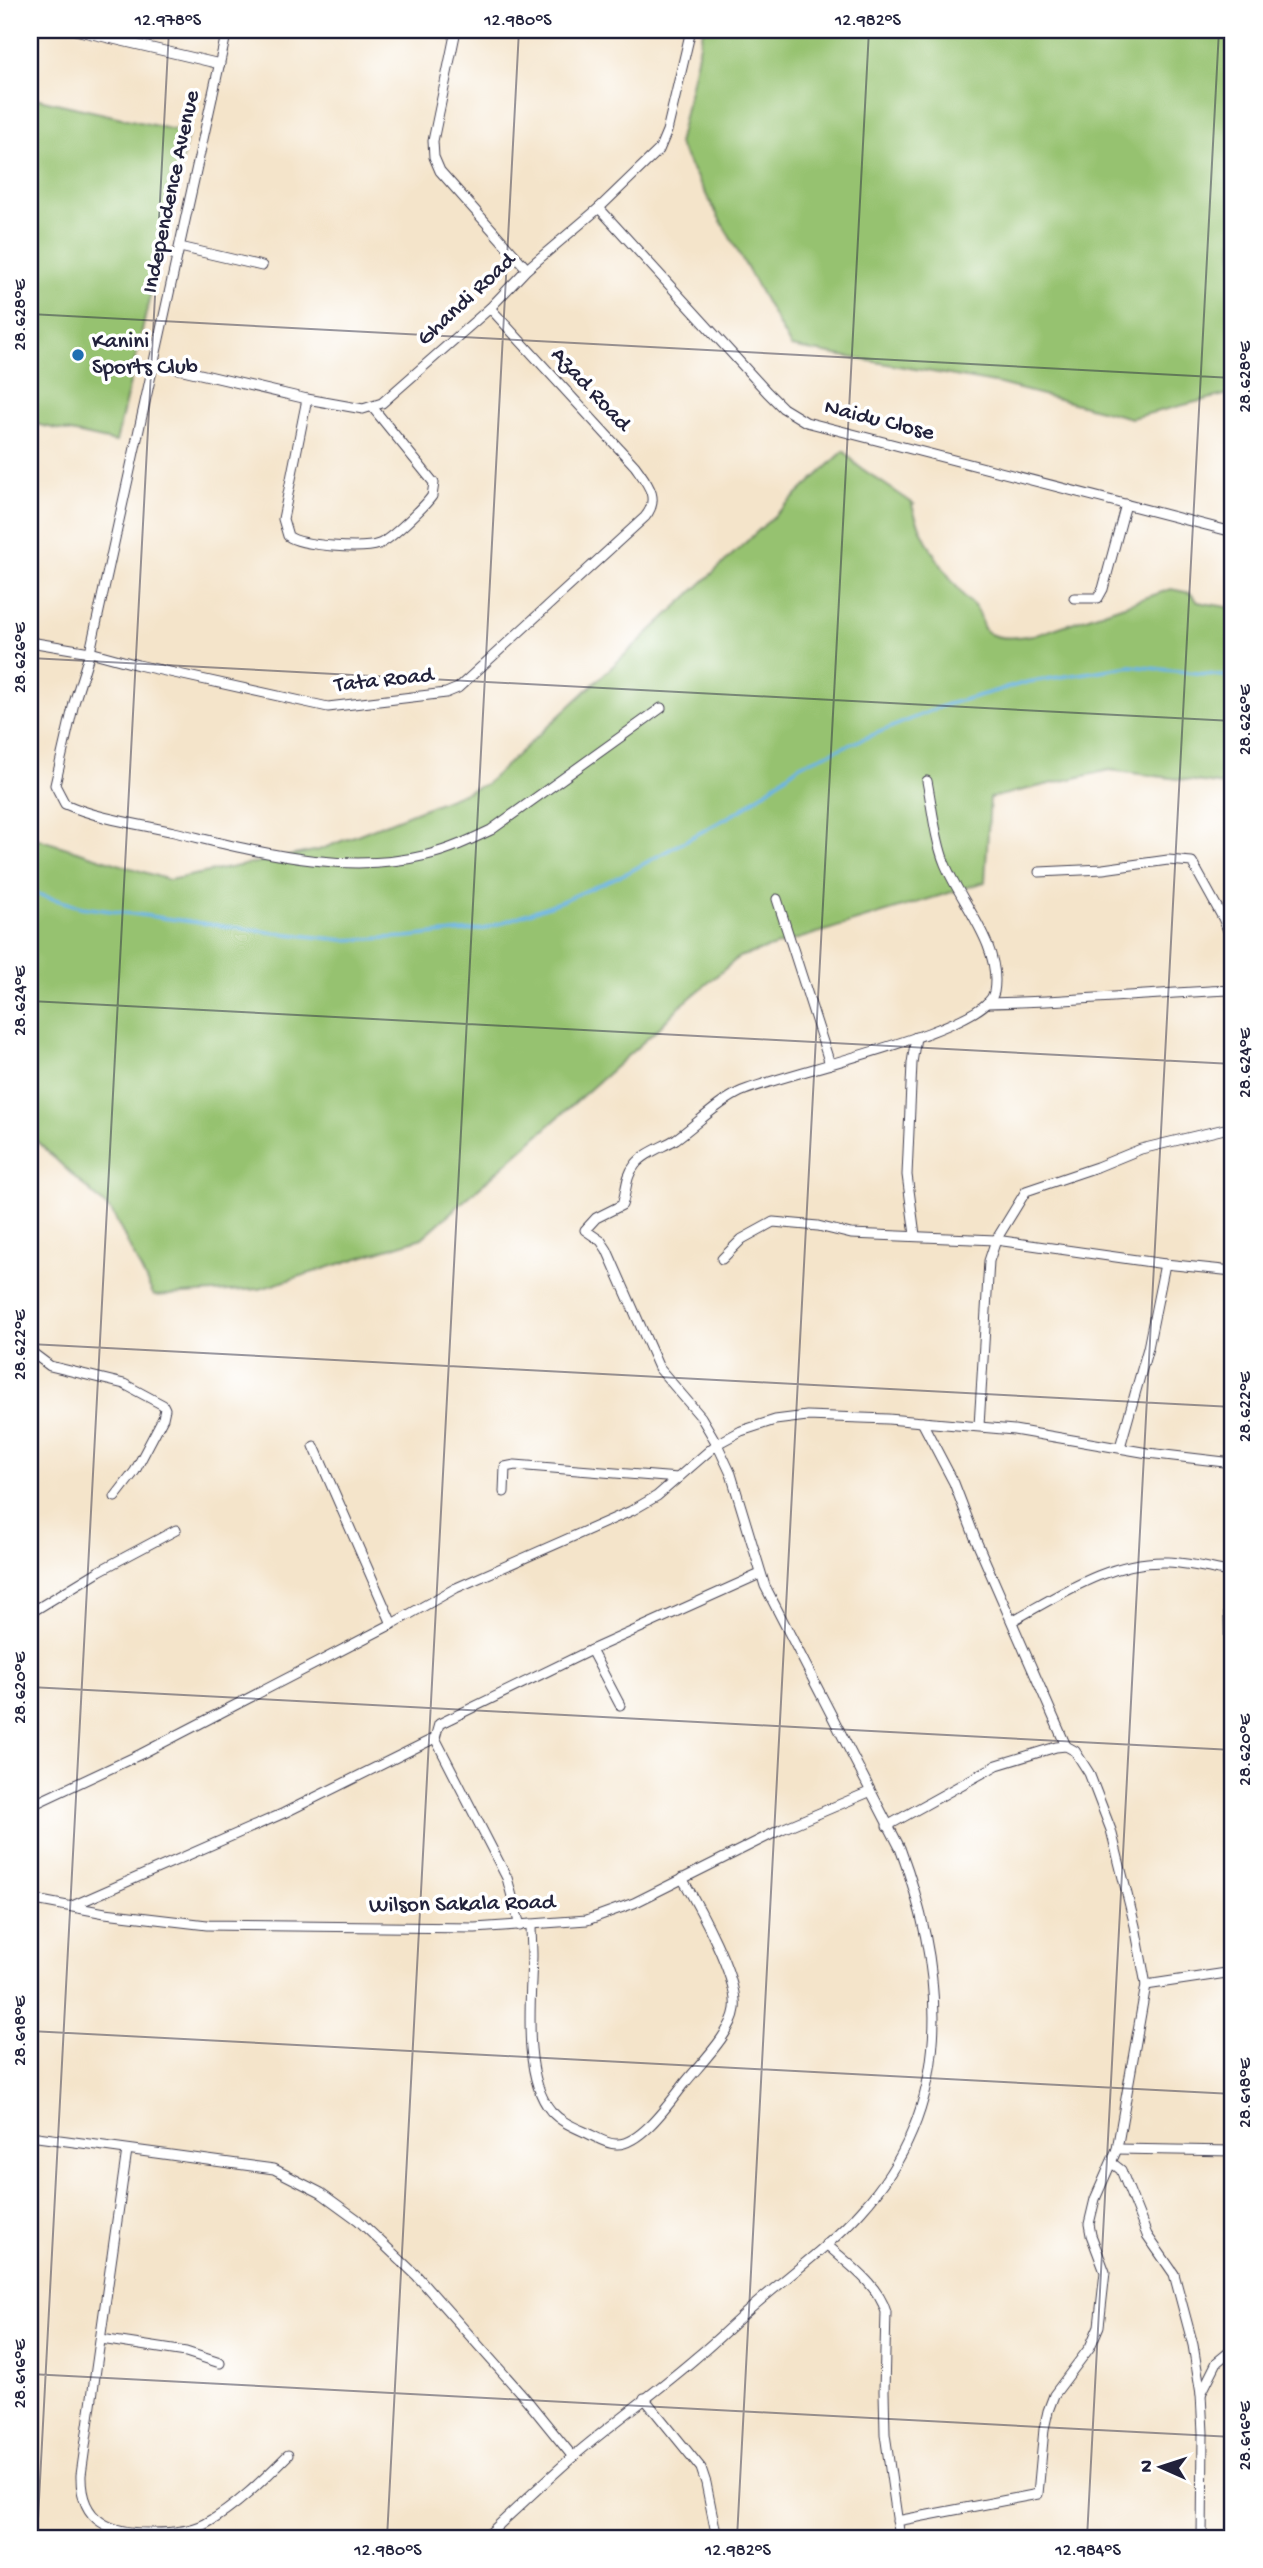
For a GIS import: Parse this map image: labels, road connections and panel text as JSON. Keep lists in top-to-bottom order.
{
  "streets": {
    "street": [
      "Independence Avenue",
      "Ghandi Road",
      "Azad Road",
      "Naidu Close",
      "Tata Road",
      "Wilson Sakala Road"
    ]
  },
  "crossings": [
    ["Independence Avenue", "Tata Road"],
    ["Ghandi Road", "Azad Road"],
    ["Ghandi Road", "Naidu Close"],
    ["Azad Road", "Tata Road"]
  ],
  "places": ["Kanini Sports Club"],
  "north": "left",
  "coordinates": [
    "12.978°S",
    "12.980°S",
    "12.982°S",
    "28.628°E",
    "28.626°E",
    "28.624°E",
    "28.622°E",
    "28.620°E",
    "28.618°E",
    "28.616°E",
    "12.984°S"
  ]
}
